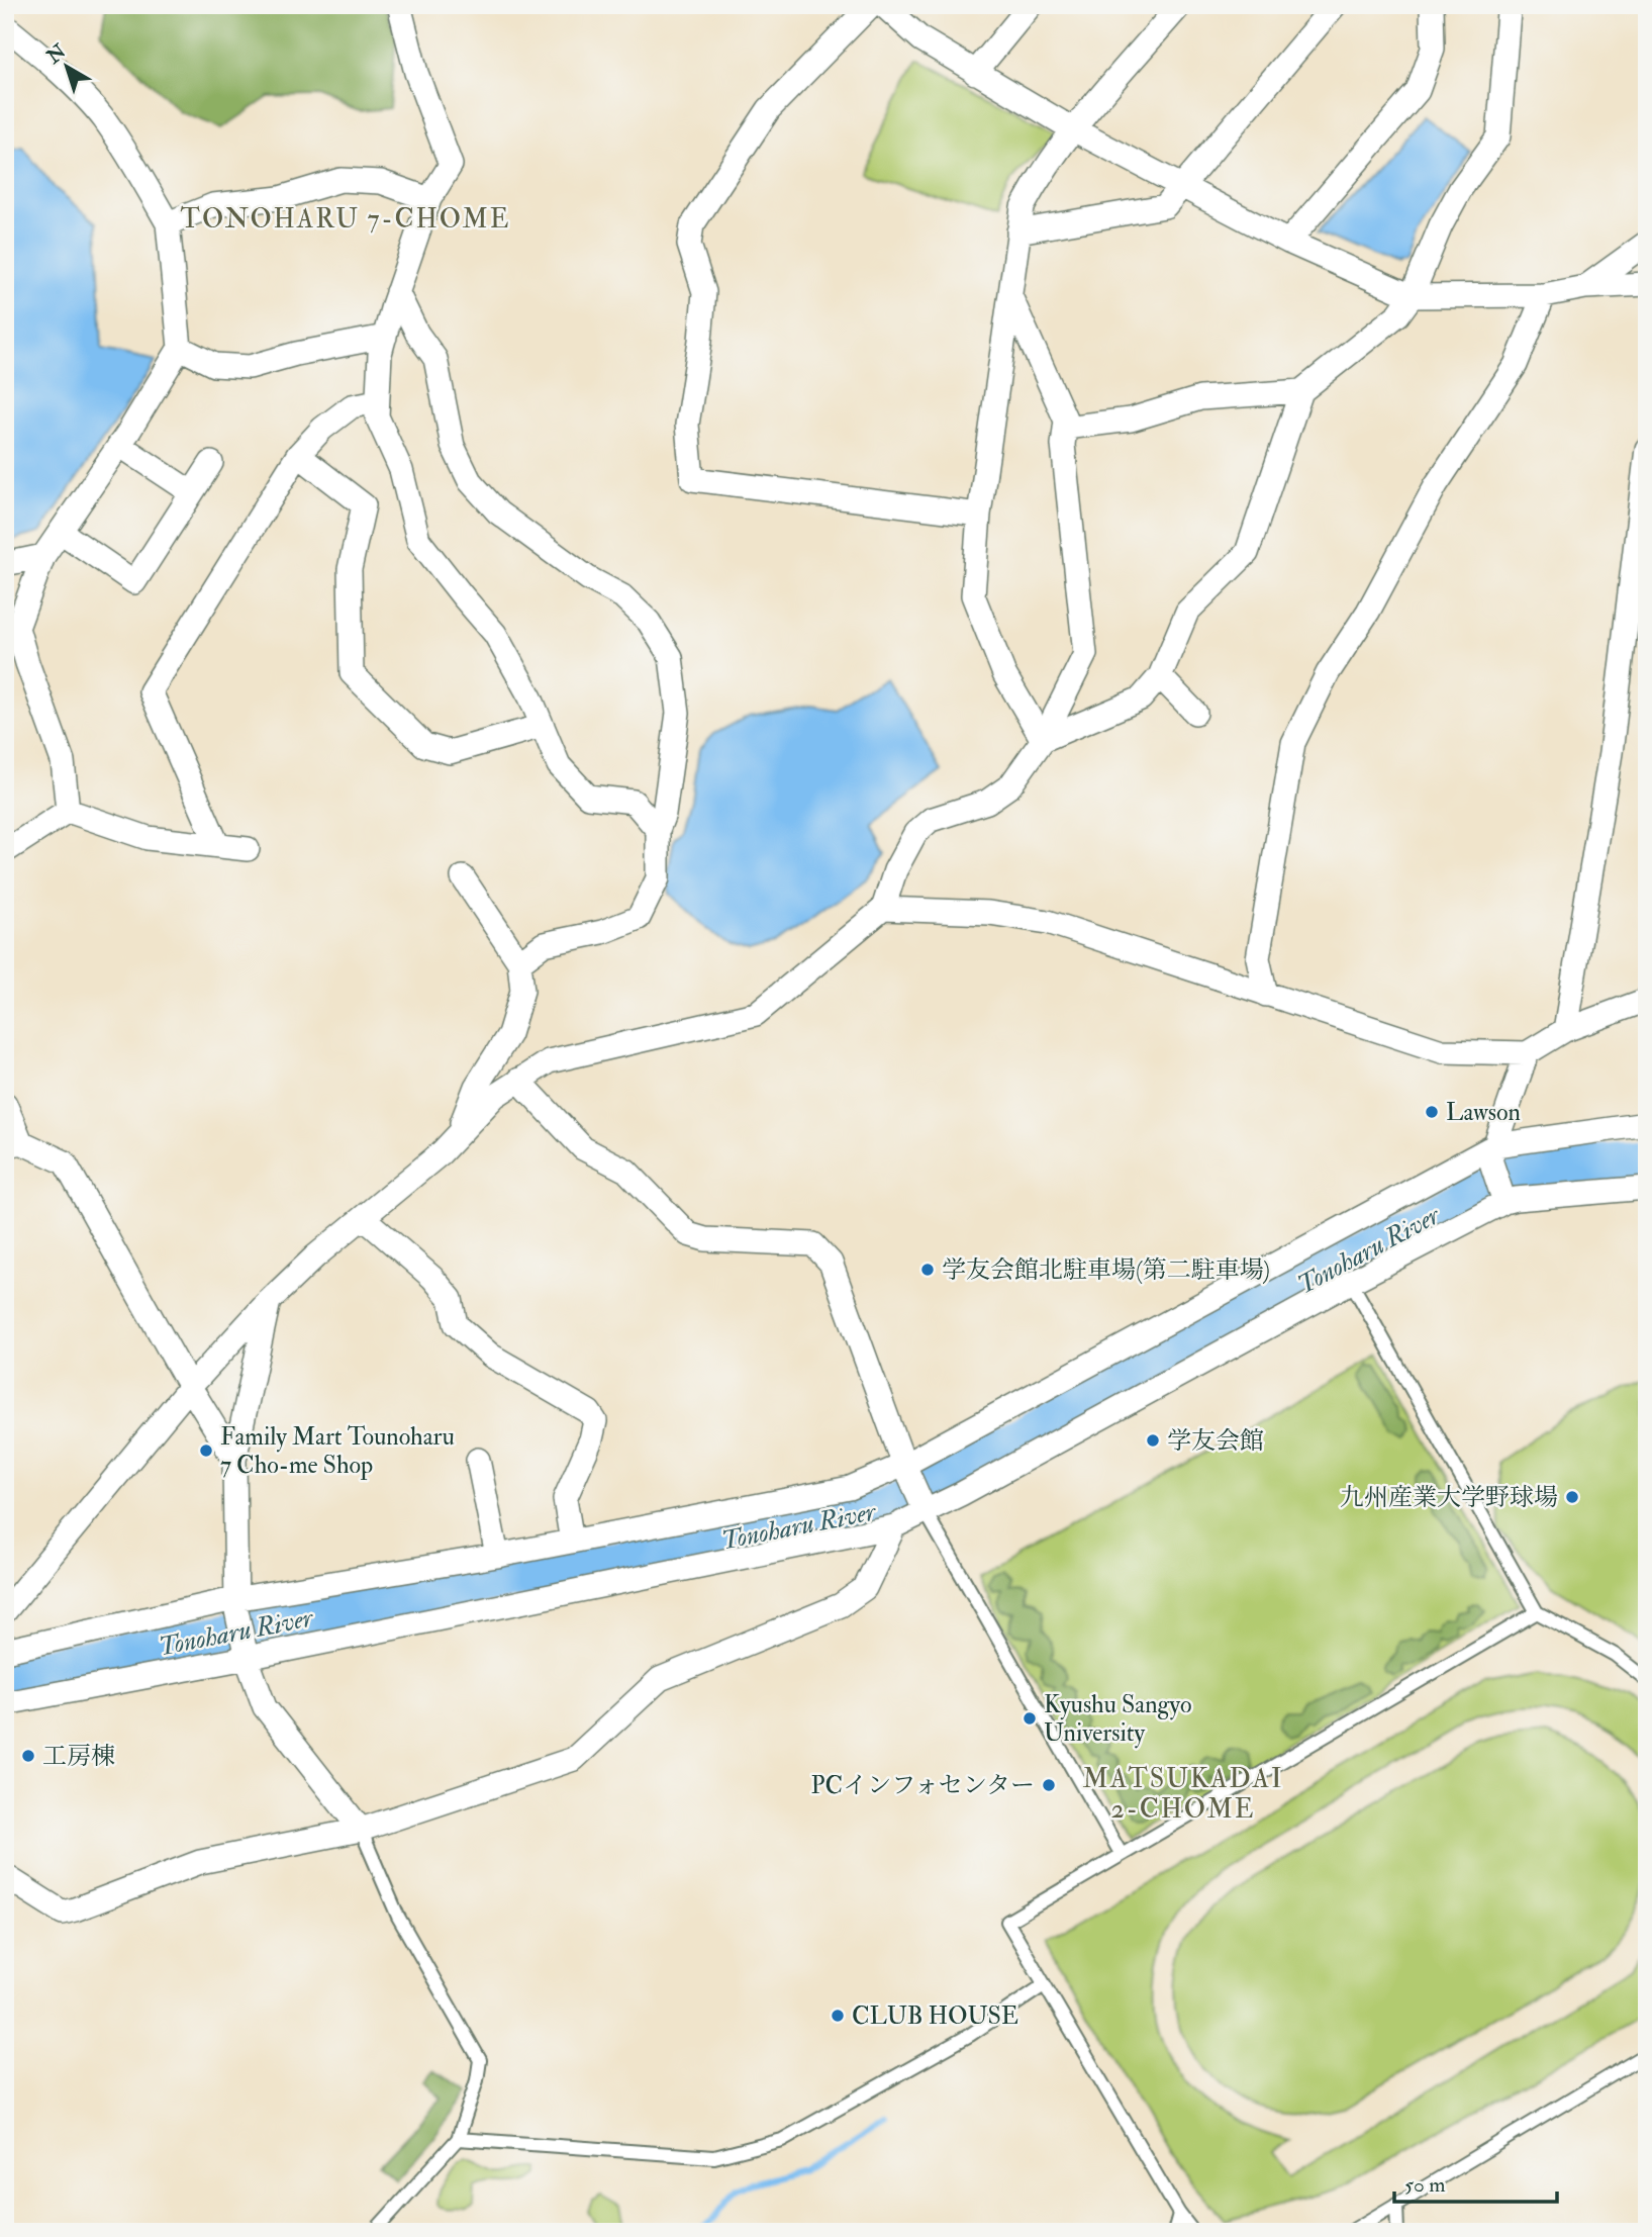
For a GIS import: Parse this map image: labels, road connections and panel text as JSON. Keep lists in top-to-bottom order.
{
  "districts": ["TONOHARU 7-CHOME", "MATSUKADAI 2-CHOME"],
  "water": ["Tonoharu River"],
  "places": [
    "Lawson",
    "学友会館北駐車場(第二駐車場)",
    "学友会館",
    "Family Mart Tounoharu 7 Cho-me Shop",
    "九州産業大学野球場",
    "Kyushu Sangyo University",
    "工房棟",
    "PCインフォセンター",
    "CLUB HOUSE"
  ],
  "scale_bar": "50 m",
  "north": "top left"
}
